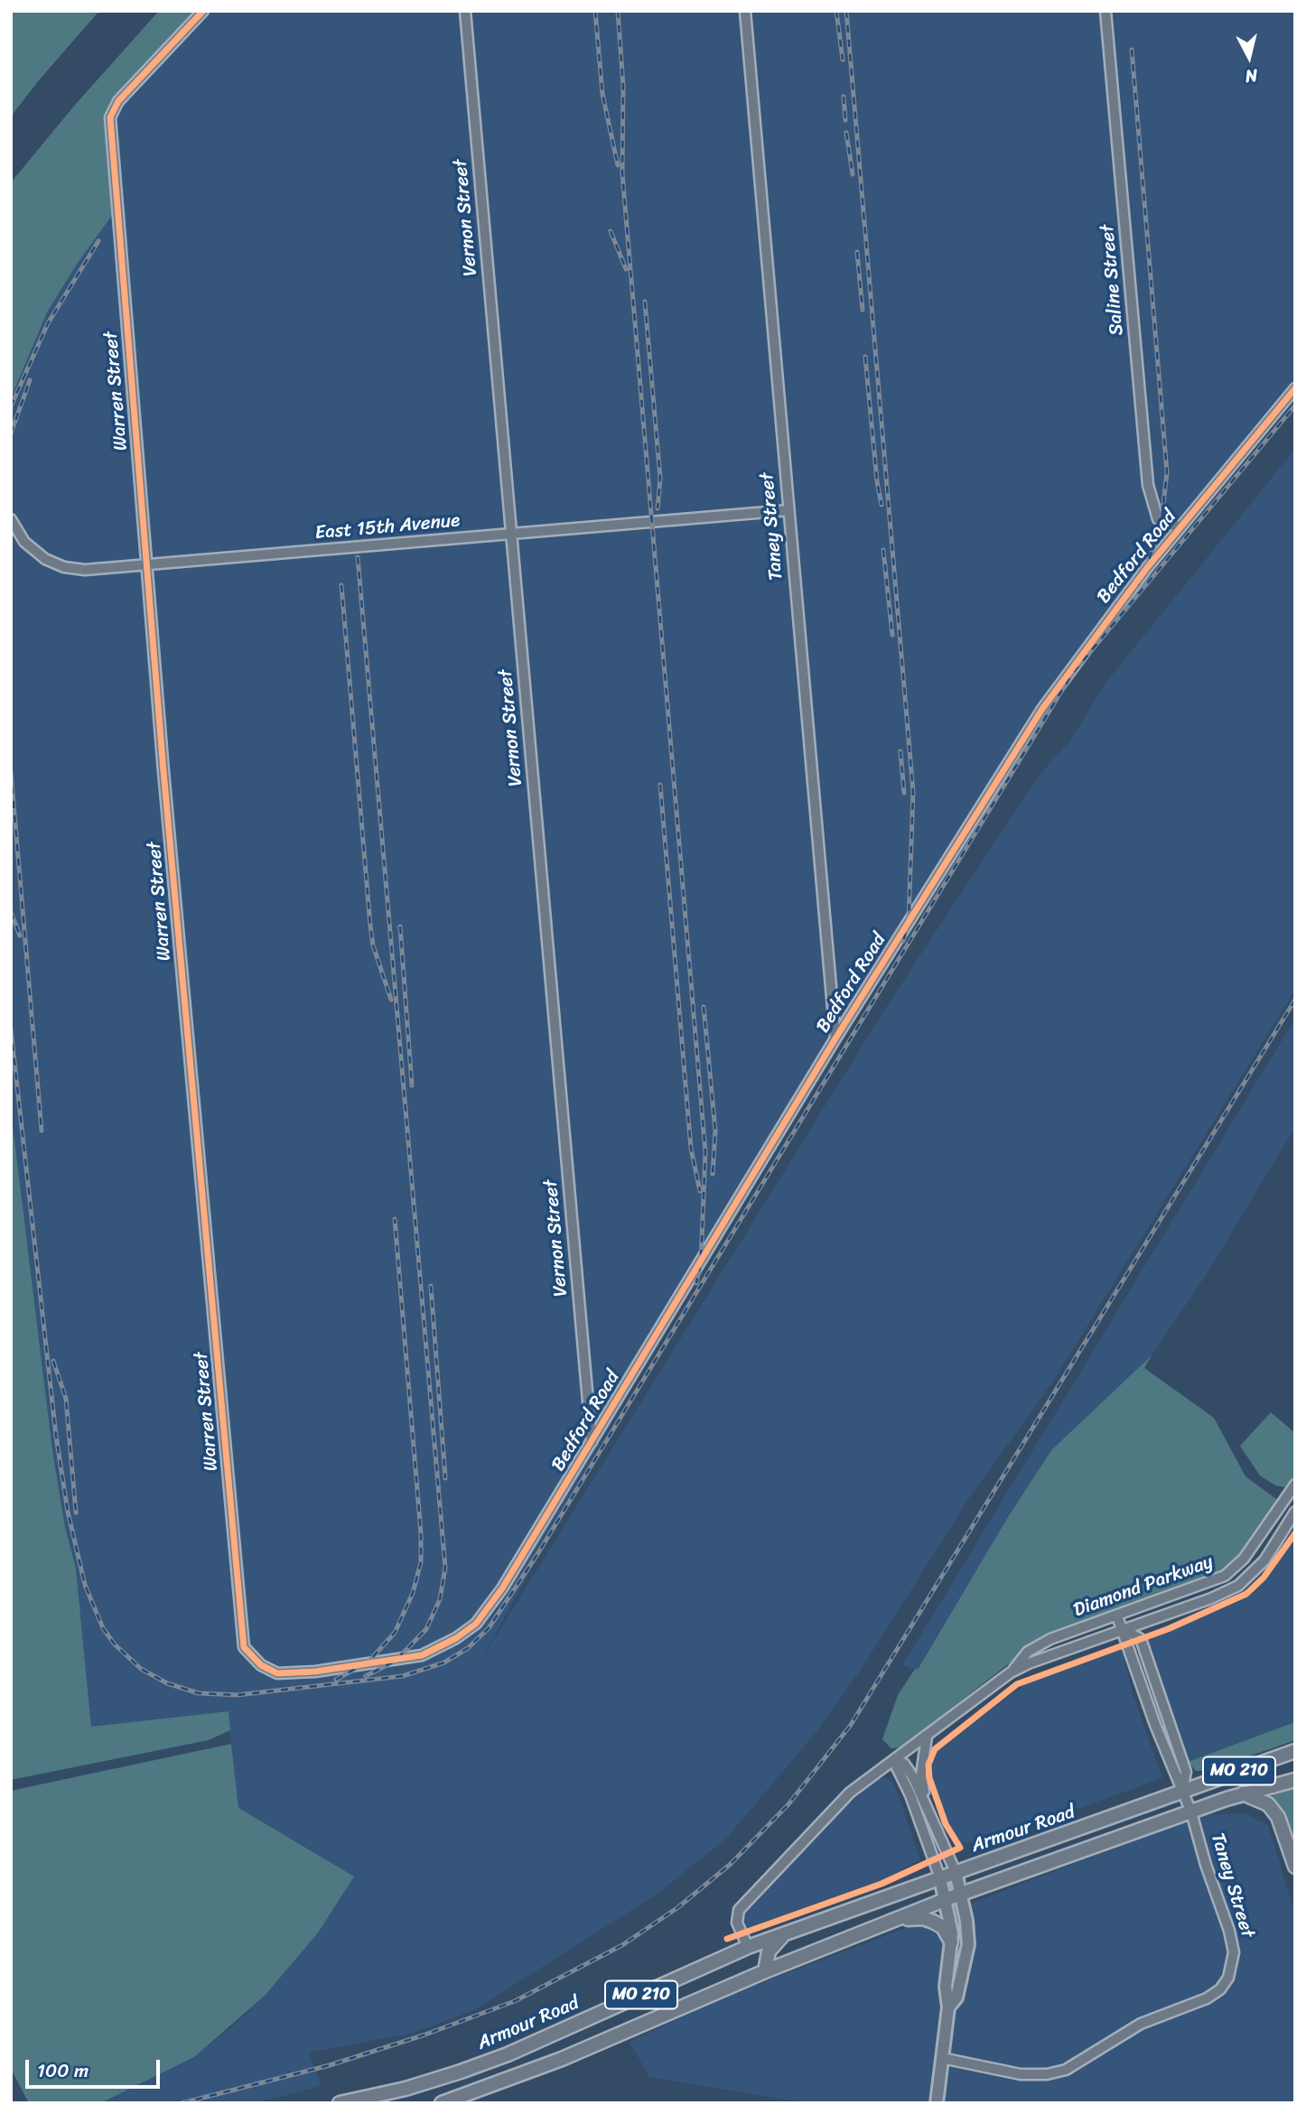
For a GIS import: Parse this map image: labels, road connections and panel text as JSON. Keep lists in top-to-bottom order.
{
  "streets": {
    "highway": ["MO 210", "Armour Road"],
    "street": [
      "Vernon Street",
      "Saline Street",
      "Warren Street",
      "Taney Street",
      "East 15th Avenue",
      "Bedford Road",
      "Diamond Parkway"
    ]
  },
  "crossings": [
    ["Vernon Street", "East 15th Avenue"],
    ["Vernon Street", "Bedford Road"],
    ["Saline Street", "Bedford Road"],
    ["Warren Street", "East 15th Avenue"],
    ["Warren Street", "Bedford Road"],
    ["Taney Street", "East 15th Avenue"],
    ["Taney Street", "Bedford Road"],
    ["Taney Street", "Diamond Parkway"],
    ["Taney Street", "MO 210"],
    ["Taney Street", "Armour Road"],
    ["Diamond Parkway", "Armour Road"]
  ],
  "scale_bar": "100 m",
  "north": "bottom"
}
